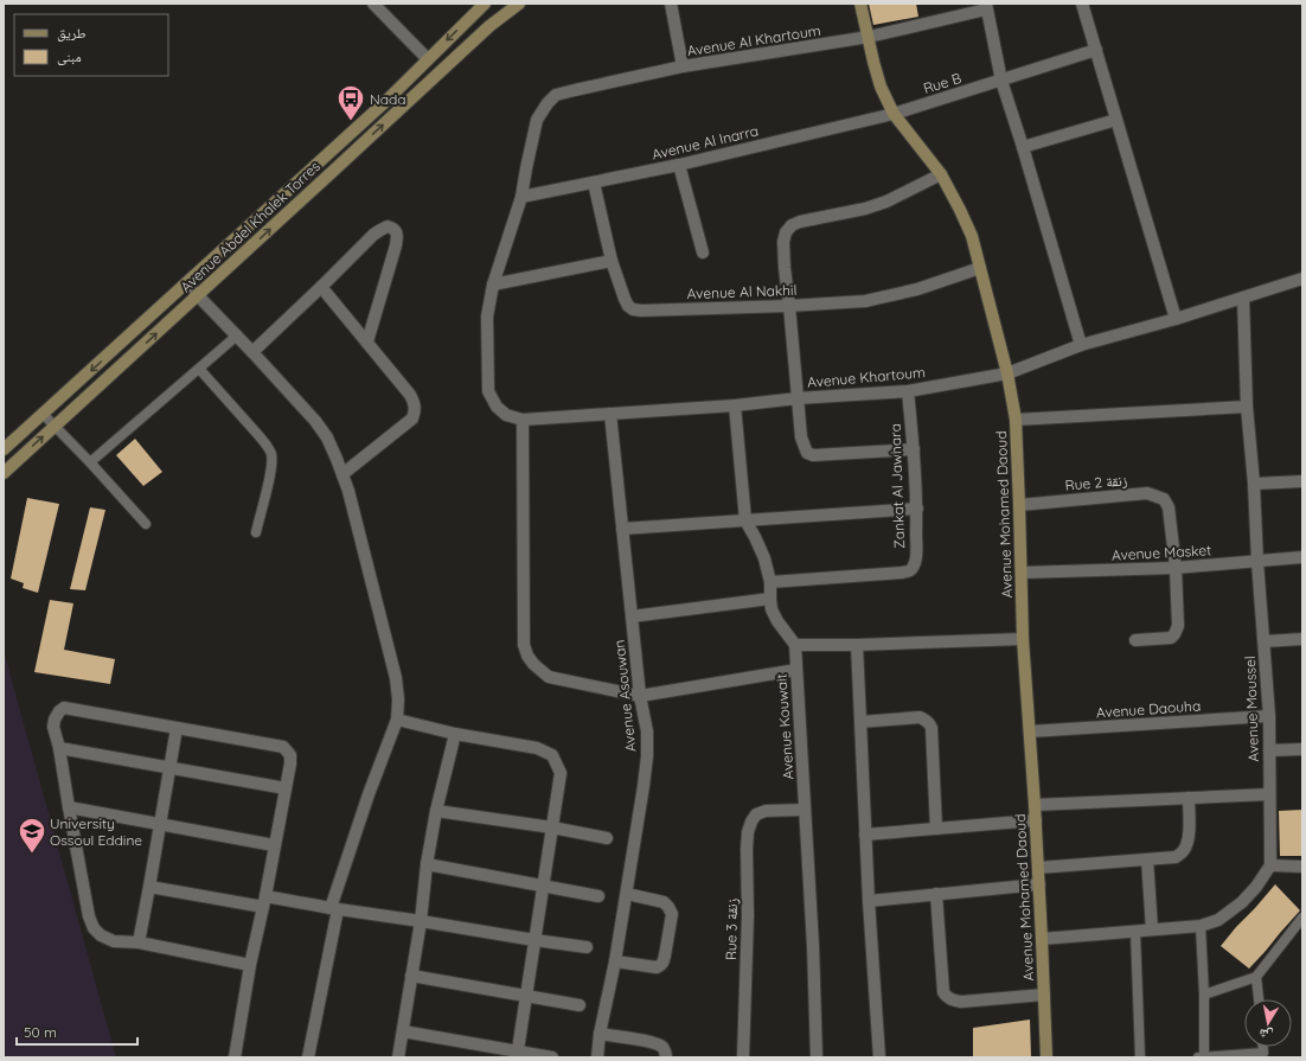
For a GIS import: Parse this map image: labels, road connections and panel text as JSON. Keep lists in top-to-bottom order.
{
  "streets": {
    "main road": ["Avenue Abdel Khalek Torres", "Avenue Mohamed Daoud"],
    "street": [
      "Avenue Al Khartoum",
      "Rue B",
      "Avenue Al Inarra",
      "Avenue Al Nakhil",
      "Avenue Khartoum",
      "Rue 2 زنقة",
      "Zankat Al Jawhara",
      "Avenue Masket",
      "Avenue Asouwan",
      "Avenue Daouha",
      "Avenue Moussel",
      "Avenue Kouwait",
      "Rue 3 زنقة"
    ]
  },
  "crossings": [
    ["Avenue Al Khartoum", "Avenue Al Inarra"],
    ["Avenue Al Khartoum", "Avenue Mohamed Daoud"],
    ["Rue B", "Avenue Al Inarra"],
    ["Rue B", "Avenue Mohamed Daoud"],
    ["Avenue Al Inarra", "Avenue Al Nakhil"],
    ["Avenue Al Inarra", "Avenue Mohamed Daoud"],
    ["Avenue Al Nakhil", "Avenue Mohamed Daoud"],
    ["Avenue Khartoum", "Zankat Al Jawhara"],
    ["Avenue Khartoum", "Avenue Mohamed Daoud"],
    ["Avenue Khartoum", "Avenue Asouwan"],
    ["Avenue Khartoum", "Avenue Moussel"],
    ["Rue 2 زنقة", "Avenue Mohamed Daoud"],
    ["Rue 2 زنقة", "Avenue Masket"],
    ["Avenue Mohamed Daoud", "Avenue Masket"],
    ["Avenue Mohamed Daoud", "Avenue Daouha"],
    ["Avenue Masket", "Avenue Moussel"],
    ["Avenue Daouha", "Avenue Moussel"],
    ["Avenue Kouwait", "Rue 3 زنقة"]
  ],
  "places": {
    "bus stop": ["Nada"],
    "school or university": ["University Ossoul Eddine"]
  },
  "legend": ["طريق", "مبنى"],
  "scale_bar": "50 m",
  "north": "bottom"
}
